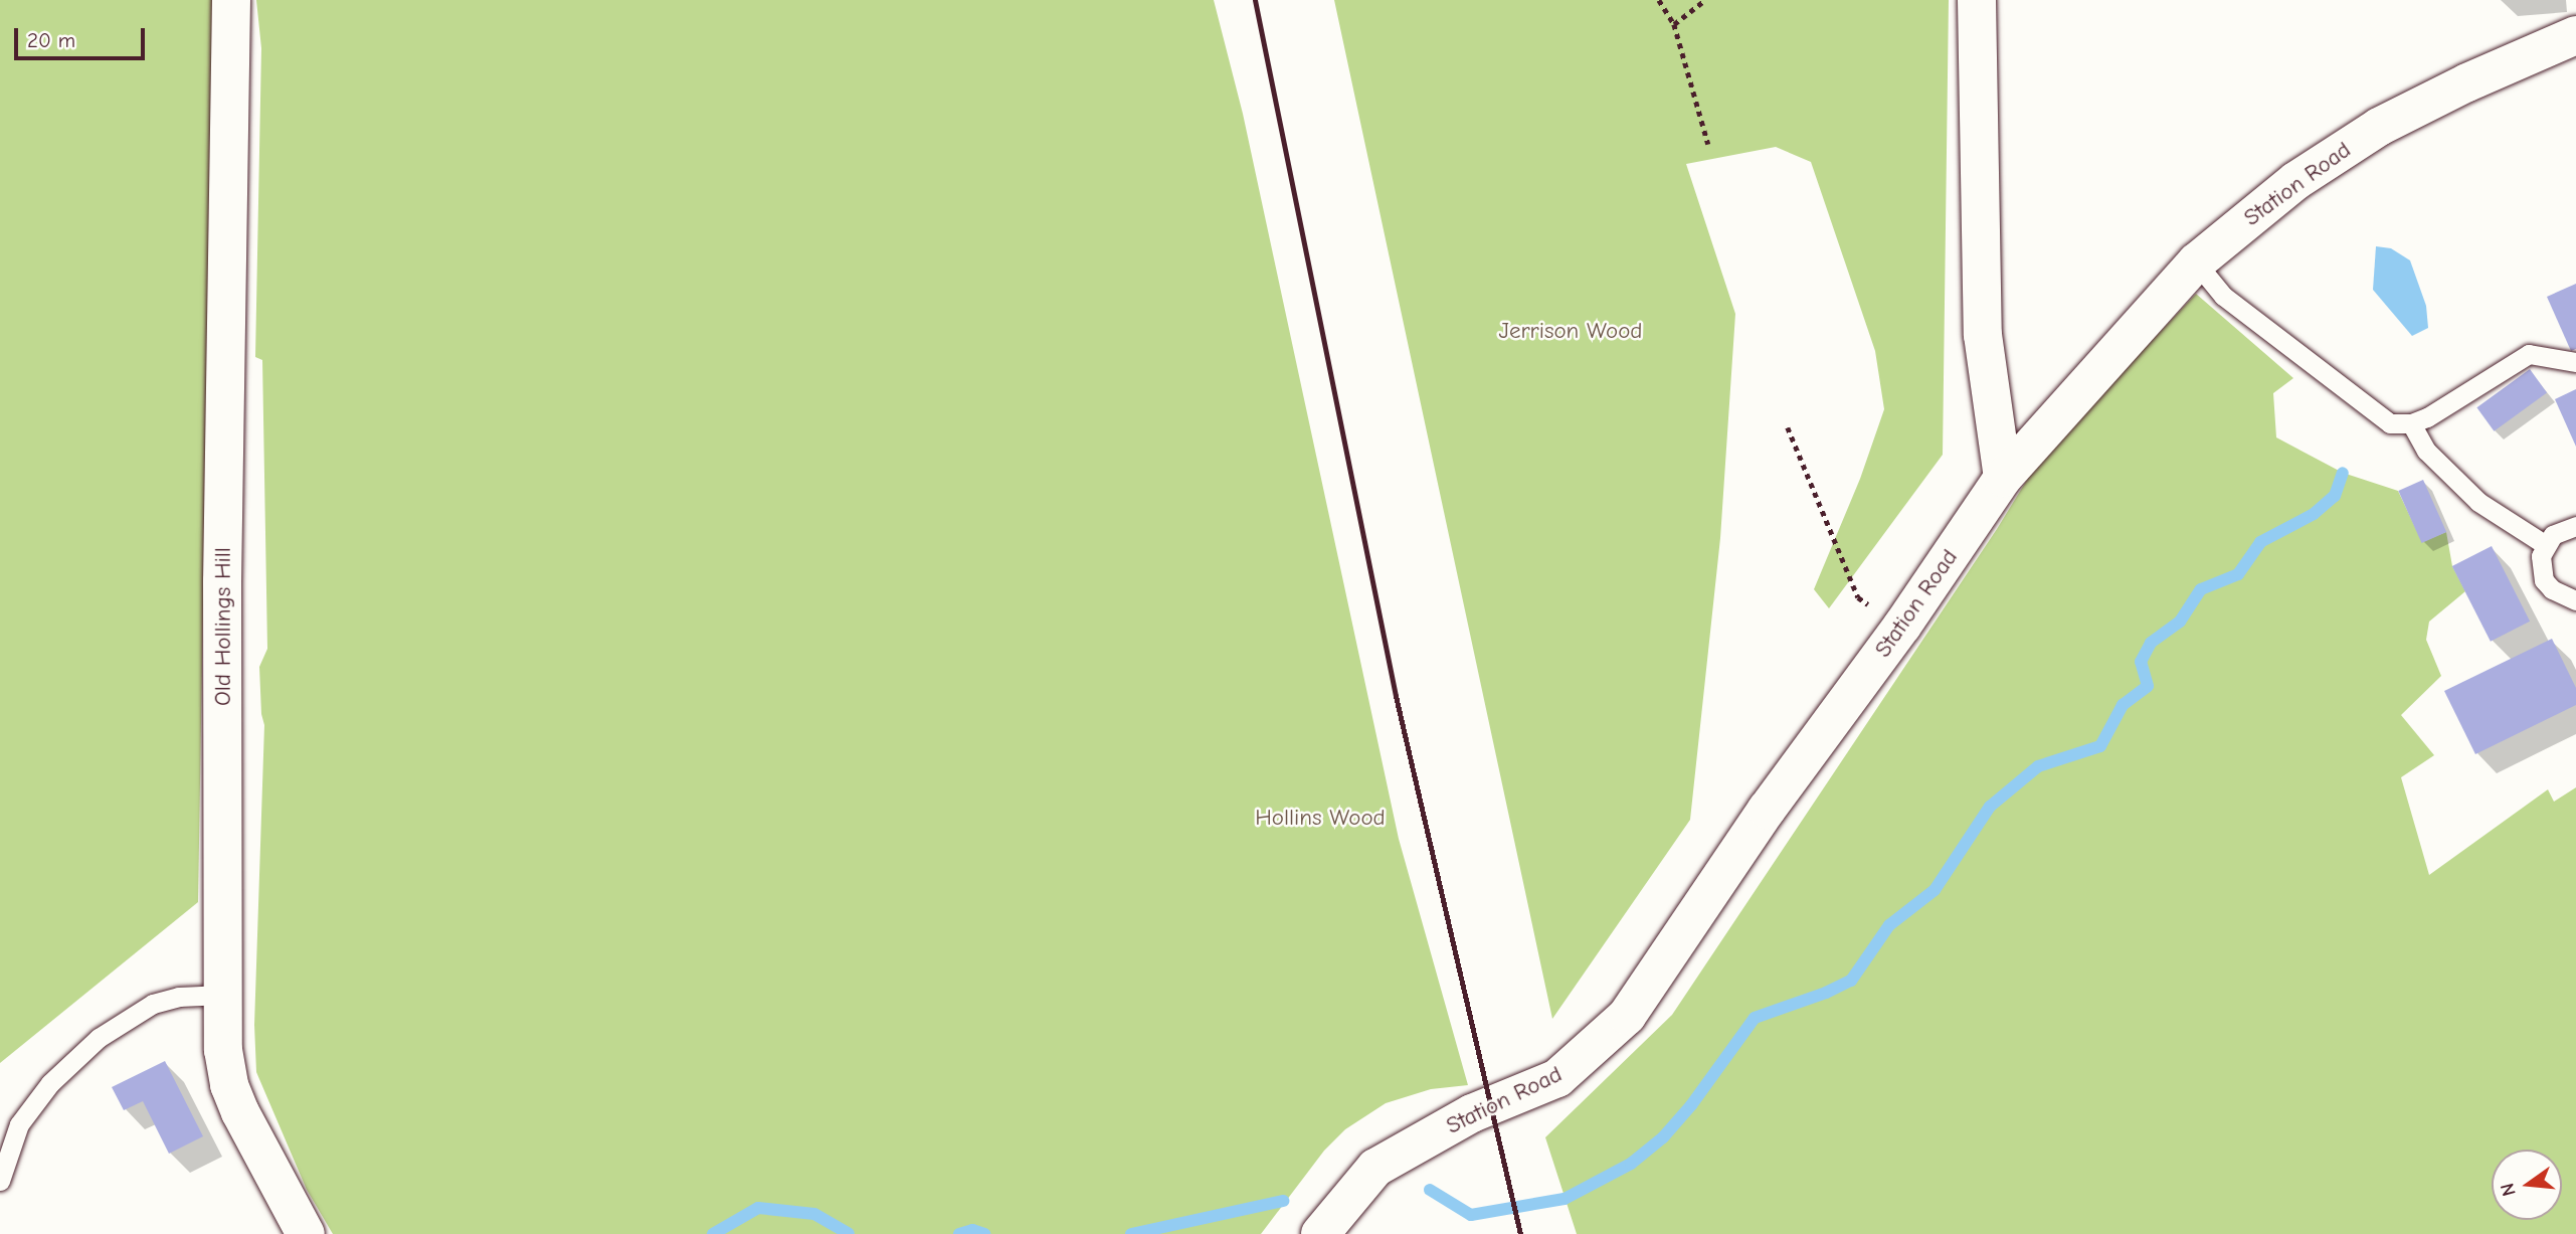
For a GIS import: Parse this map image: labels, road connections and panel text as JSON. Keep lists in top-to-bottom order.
{
  "streets": {
    "street": ["Station Road", "Old Hollings Hill"]
  },
  "parks": ["Jerrison Wood", "Hollins Wood"],
  "scale_bar": "20 m",
  "north": "left"
}
